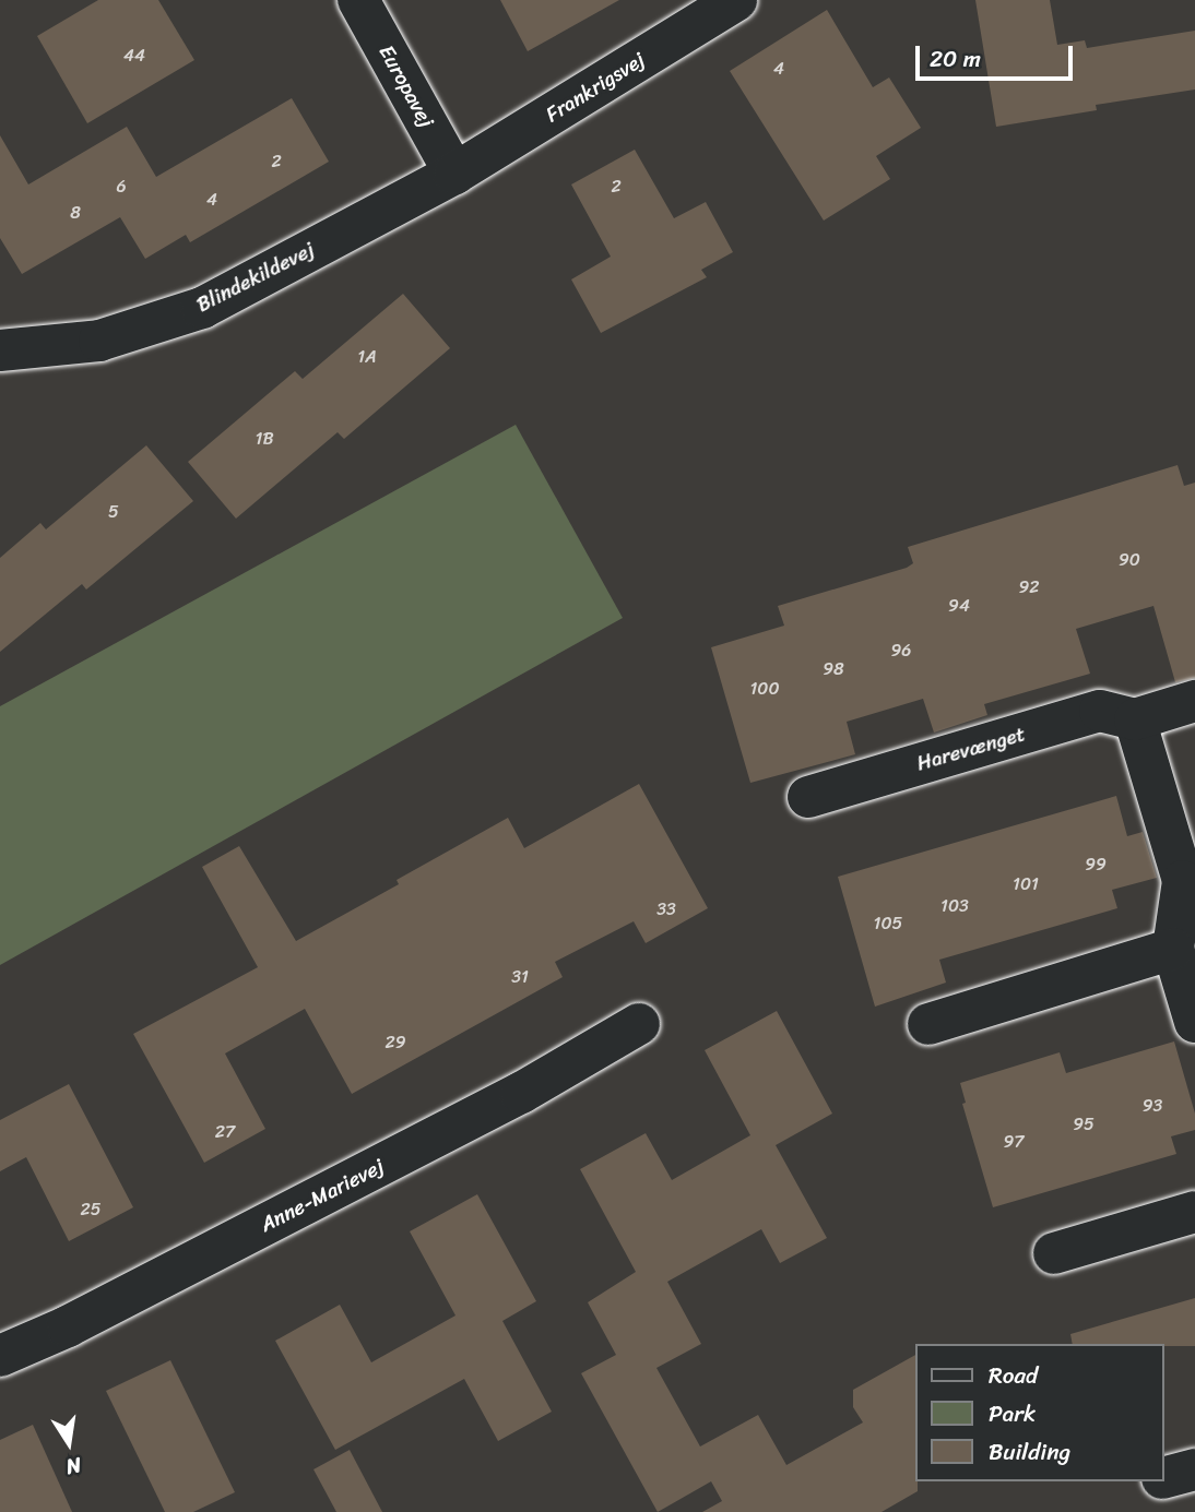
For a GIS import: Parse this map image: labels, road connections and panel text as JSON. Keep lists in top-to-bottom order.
{
  "streets": {
    "street": [
      "Europavej",
      "Frankrigsvej",
      "Blindekildevej",
      "Harevænget",
      "Anne-Marievej"
    ]
  },
  "crossings": [
    ["Europavej", "Frankrigsvej"],
    ["Europavej", "Blindekildevej"],
    ["Frankrigsvej", "Blindekildevej"]
  ],
  "house_numbers": [
    "44",
    "4",
    "2",
    "6",
    "2",
    "4",
    "8",
    "1A",
    "1B",
    "5",
    "90",
    "92",
    "94",
    "96",
    "98",
    "100",
    "99",
    "101",
    "103",
    "33",
    "105",
    "31",
    "29",
    "93",
    "95",
    "27",
    "97",
    "25"
  ],
  "legend": ["Road", "Park", "Building"],
  "scale_bar": "20 m",
  "north": "bottom"
}
